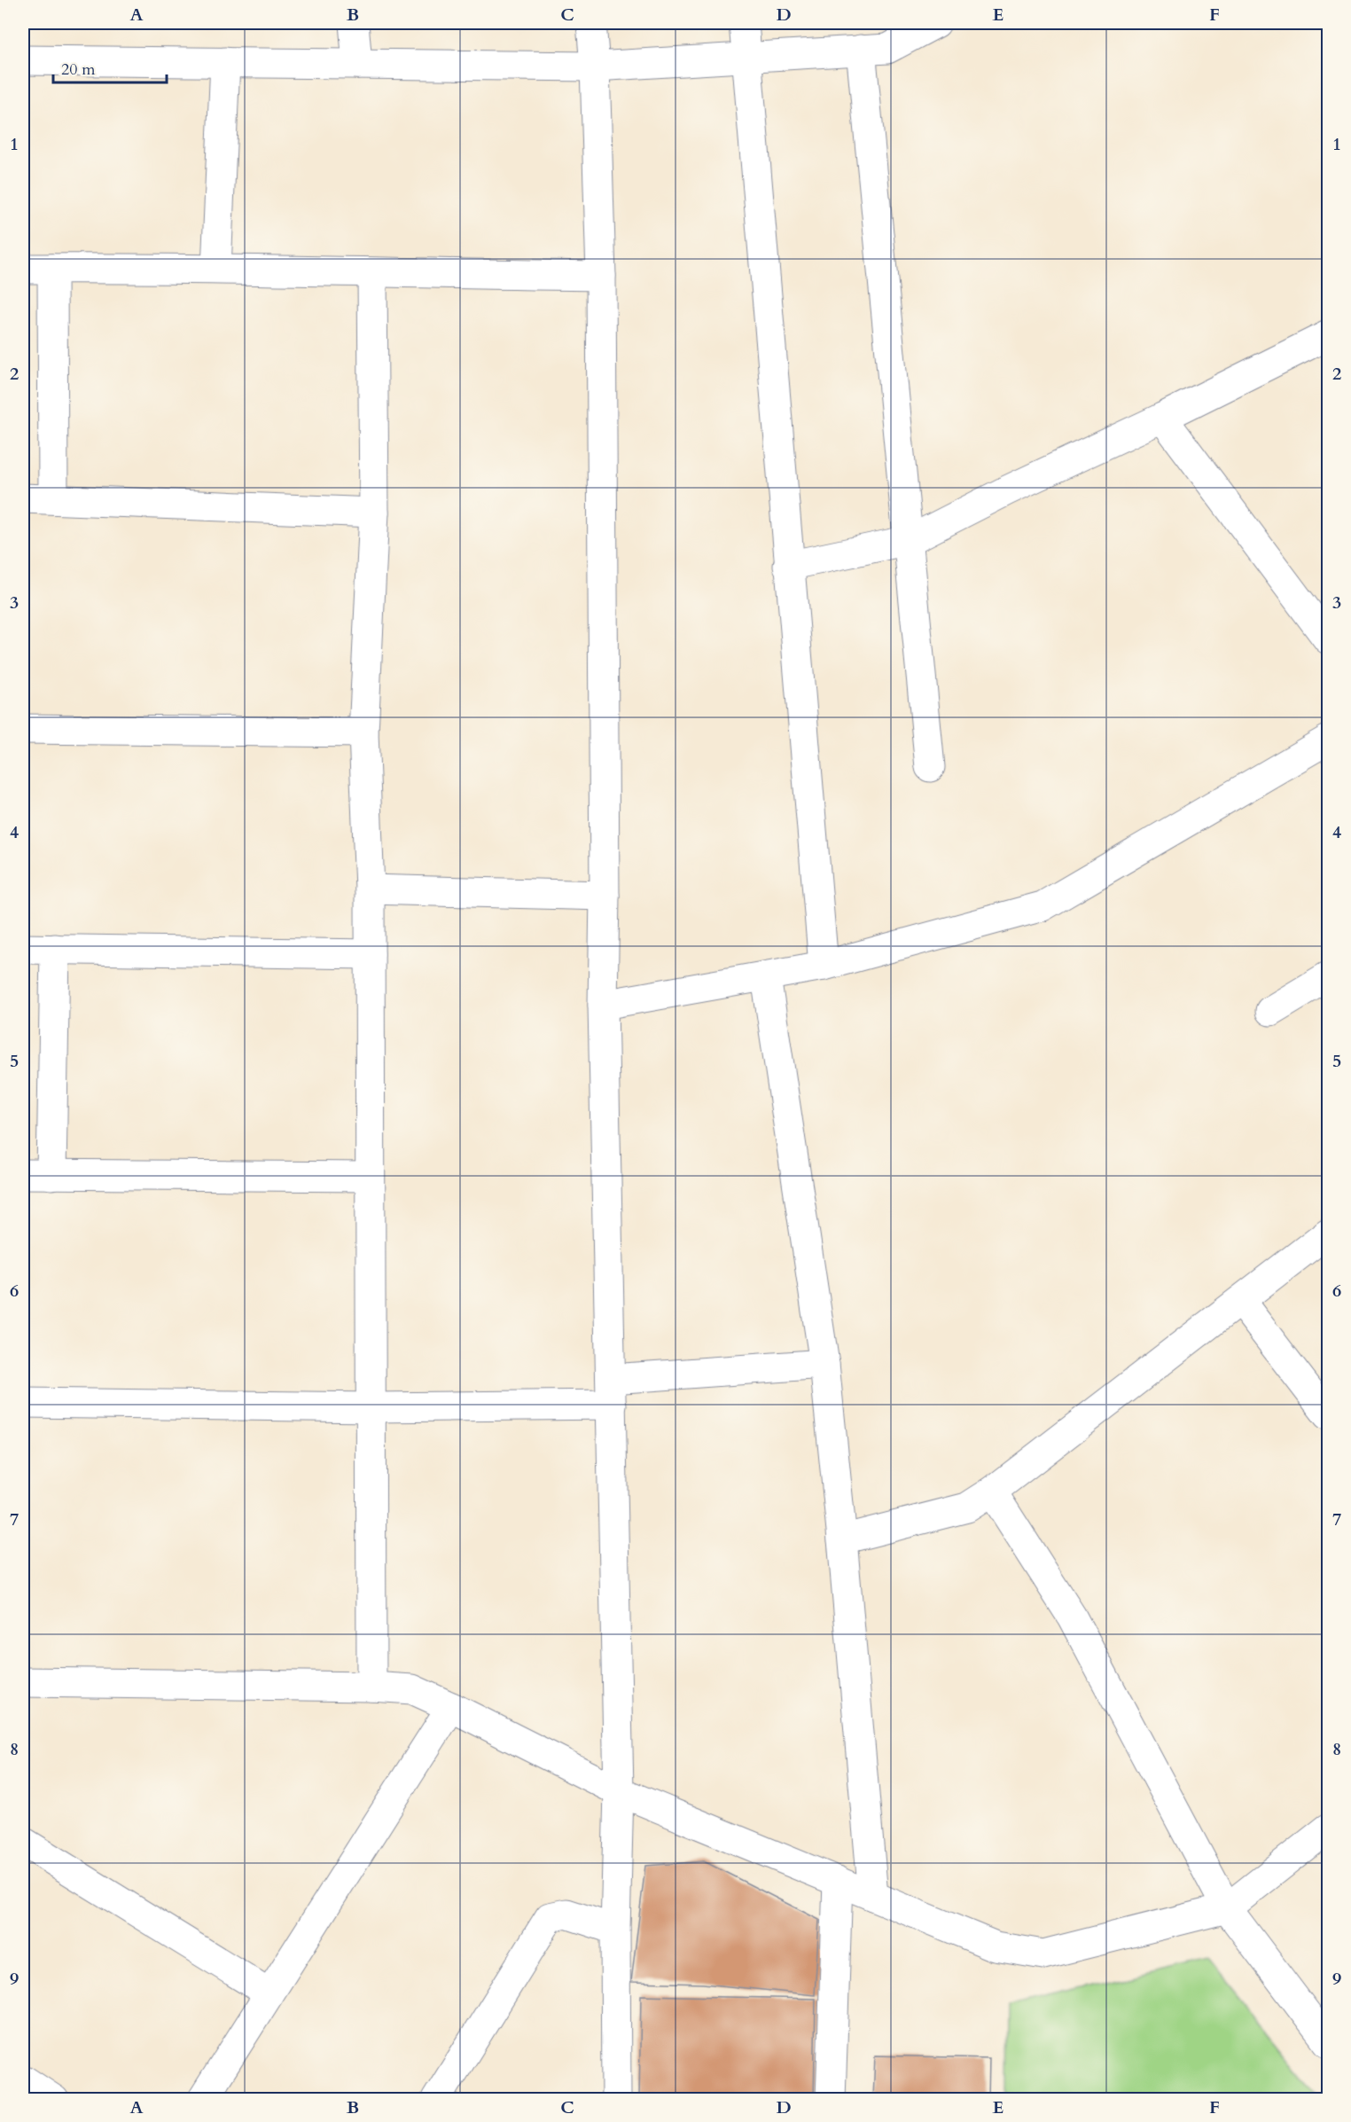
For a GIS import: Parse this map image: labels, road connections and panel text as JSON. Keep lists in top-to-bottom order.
{
  "scale_bar": "20 m",
  "grid": {
    "columns": [
      "A",
      "B",
      "C",
      "D",
      "E",
      "F"
    ],
    "rows": [
      "1",
      "2",
      "3",
      "4",
      "5",
      "6",
      "7",
      "8",
      "9"
    ]
  }
}
